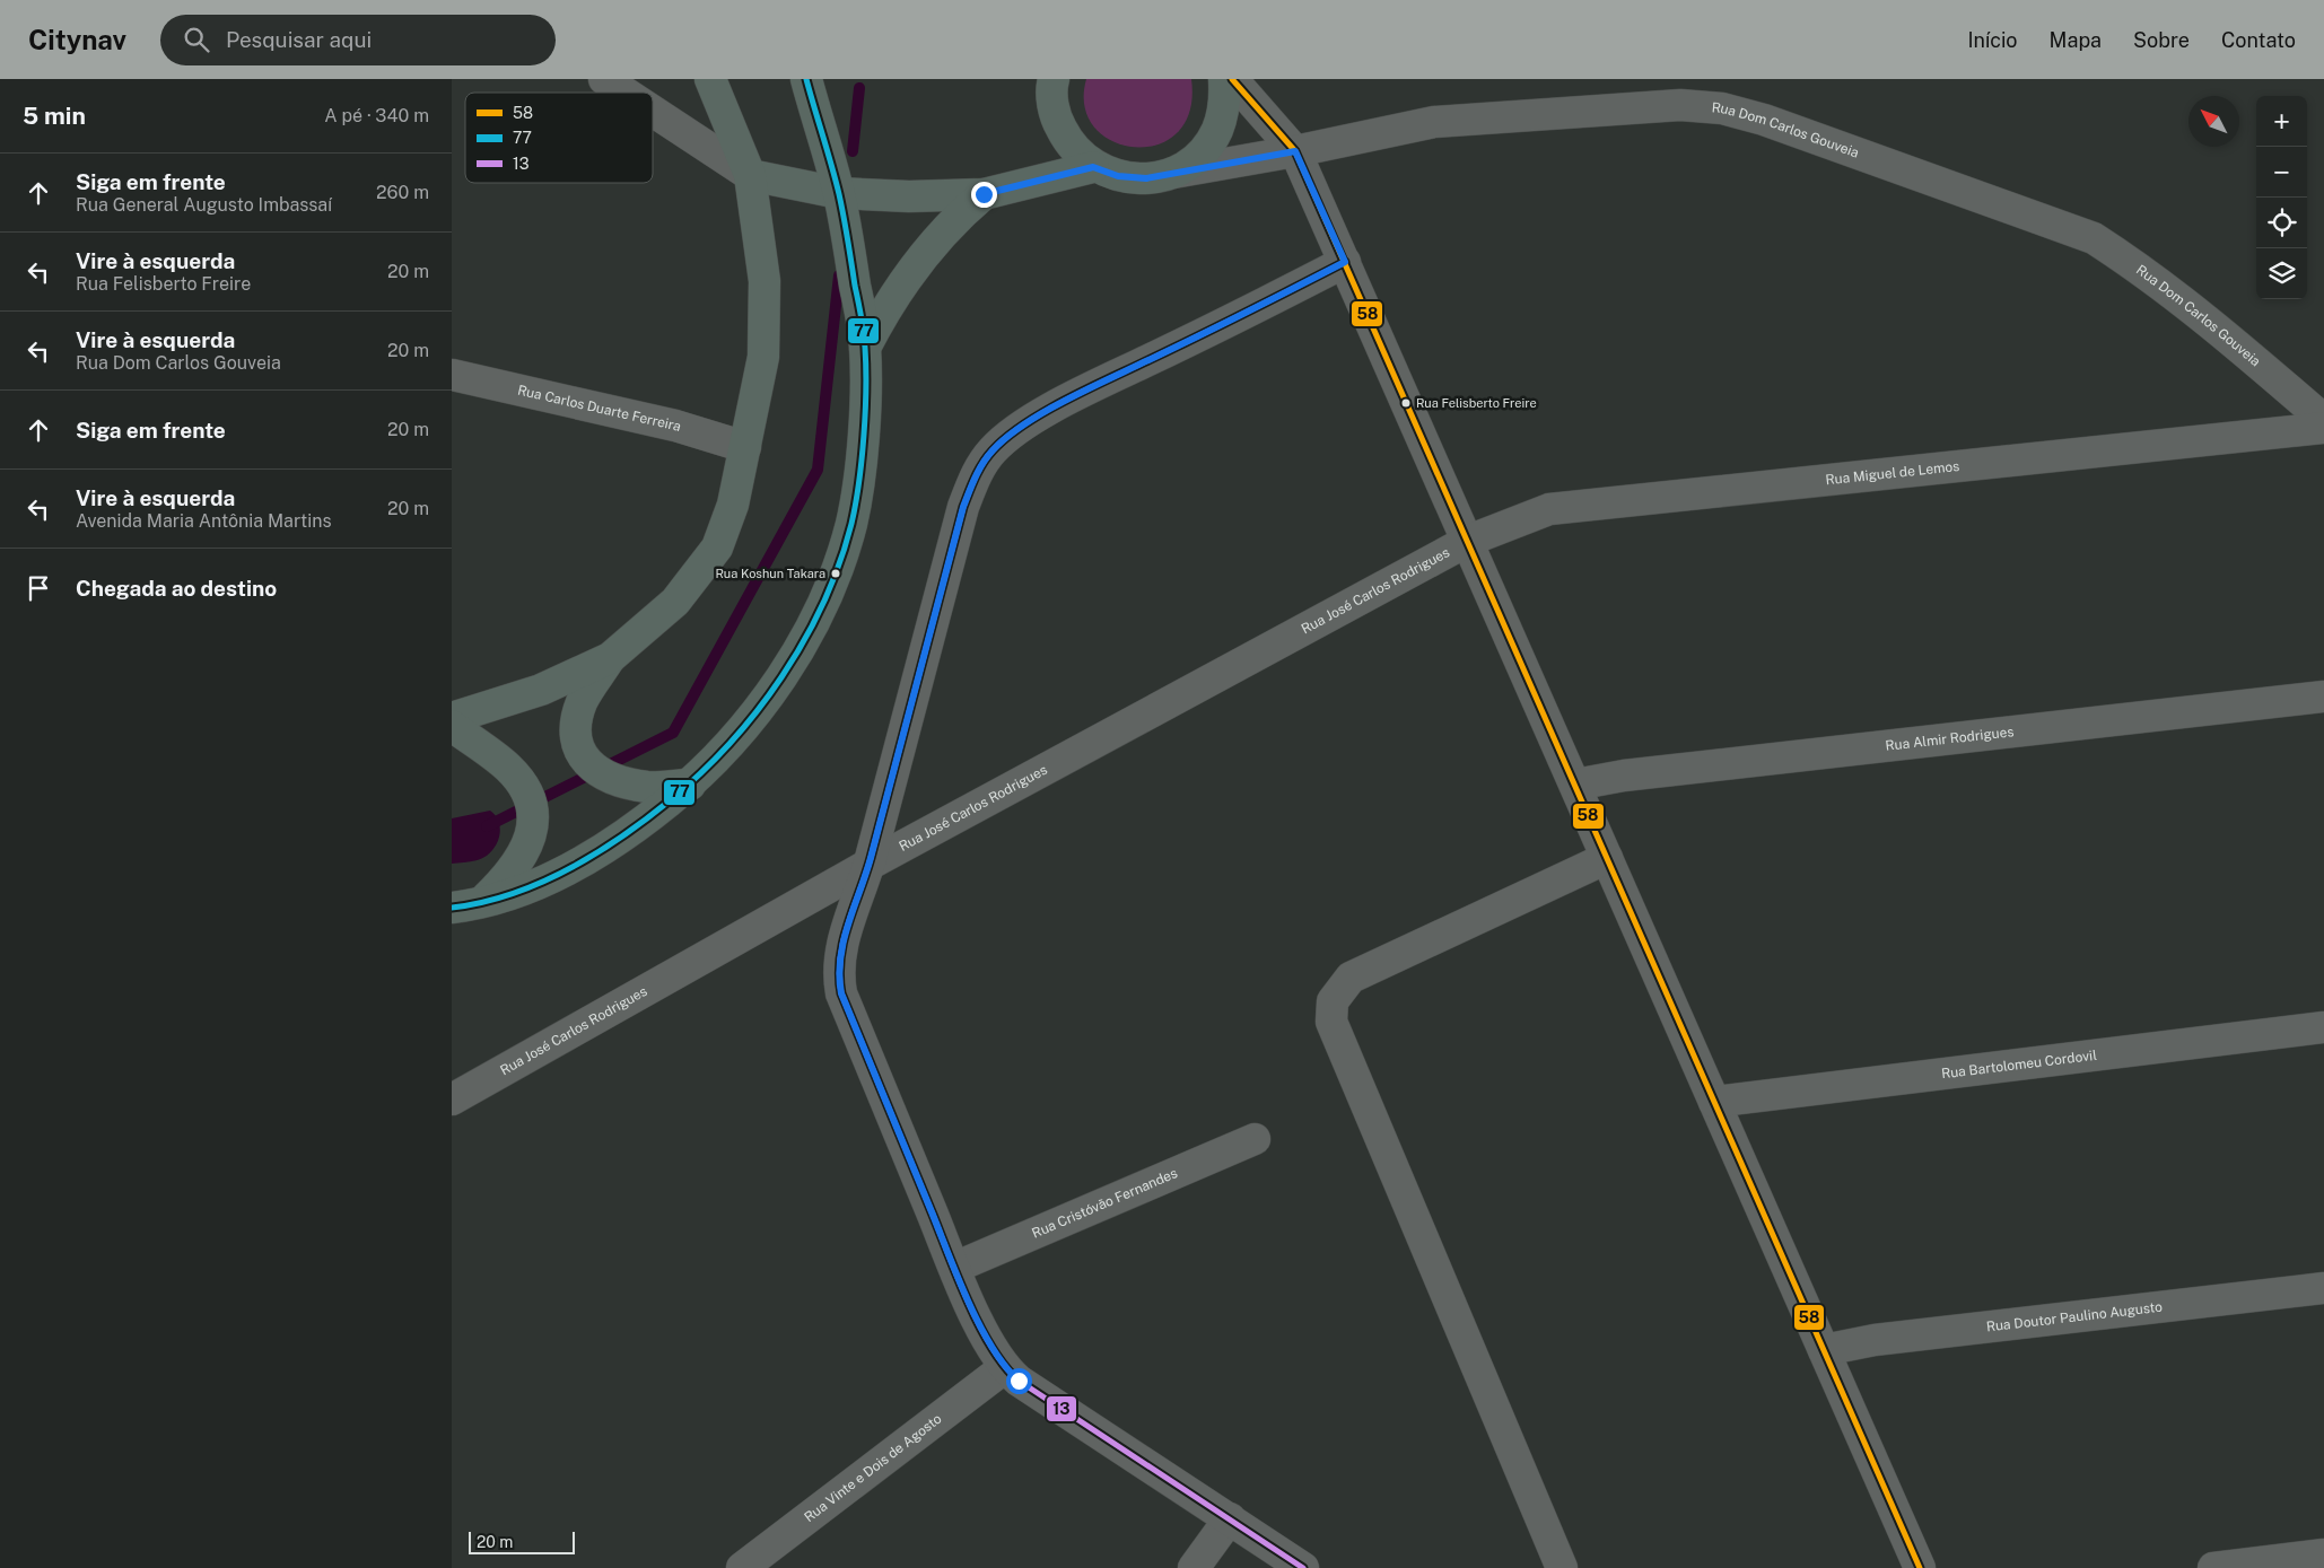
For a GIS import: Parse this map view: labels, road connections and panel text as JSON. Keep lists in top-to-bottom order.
{
  "streets": {
    "street": [
      "Rua Dom Carlos Gouveia",
      "Rua Carlos Duarte Ferreira",
      "Rua Miguel de Lemos",
      "Rua José Carlos Rodrigues",
      "Rua Almir Rodrigues",
      "Rua Bartolomeu Cordovil",
      "Rua Cristóvão Fernandes",
      "Rua Doutor Paulino Augusto",
      "Rua Vinte e Dois de Agosto"
    ]
  },
  "crossings": [
    ["Rua Miguel de Lemos", "Rua José Carlos Rodrigues"]
  ],
  "places": ["Rua Felisberto Freire", "Rua Koshun Takara"],
  "lines": ["transit line 58", "transit line 77", "transit line 13"],
  "legend": ["58", "77", "13"],
  "scale_bar": "20 m",
  "north": "top left",
  "page": {
    "header": "Citynav",
    "search": "Pesquisar aqui",
    "nav": [
      "Início",
      "Mapa",
      "Sobre",
      "Contato"
    ],
    "heading": ["5 min", "A pé · 340 m"],
    "map_buttons": ["+", "−"],
    "list": [
      ["Siga em frente", "Rua General Augusto Imbassaí", "260 m"],
      ["Vire à esquerda", "Rua Felisberto Freire", "20 m"],
      ["Vire à esquerda", "Rua Dom Carlos Gouveia", "20 m"],
      ["Siga em frente", "20 m"],
      ["Vire à esquerda", "Avenida Maria Antônia Martins", "20 m"],
      "Chegada ao destino"
    ],
    "scale": "20 m"
  }
}
